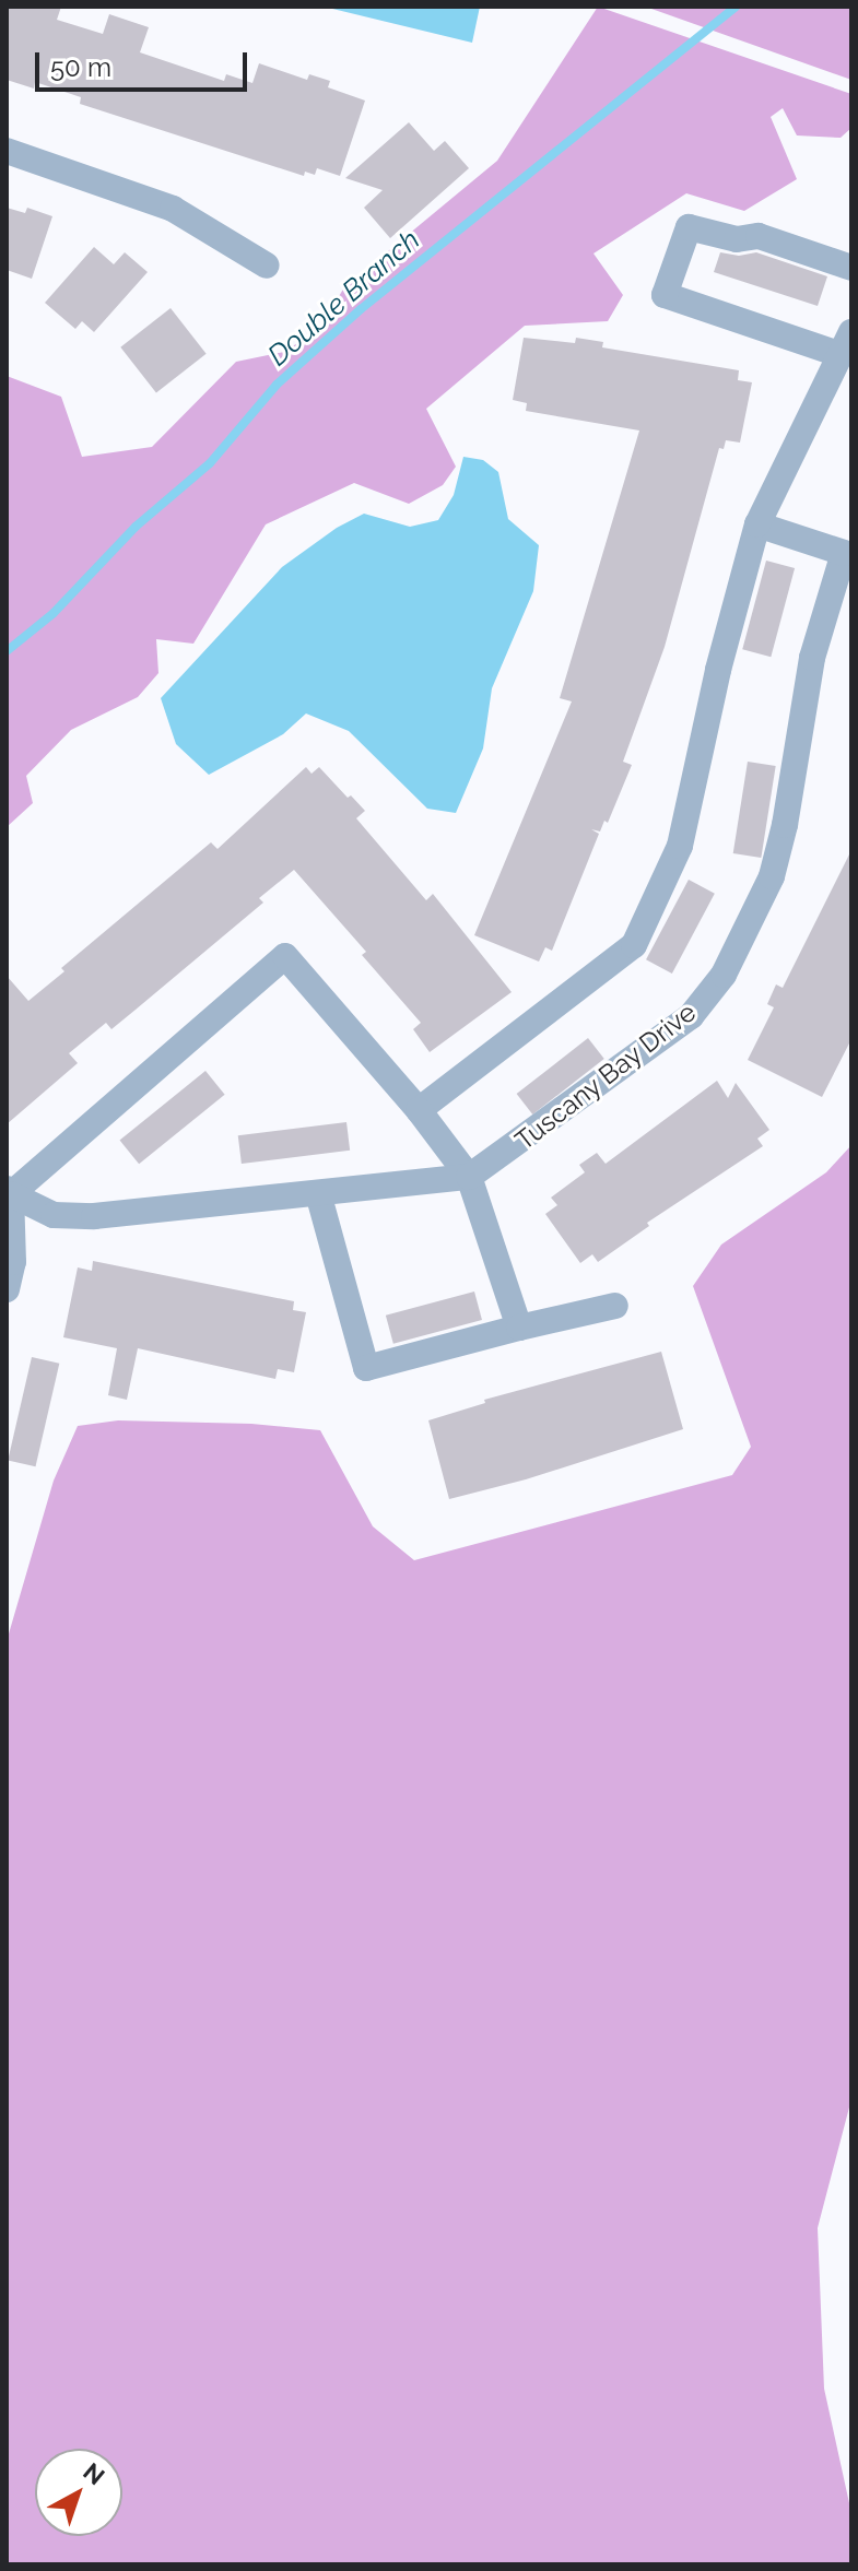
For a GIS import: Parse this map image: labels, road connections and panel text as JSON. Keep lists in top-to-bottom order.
{
  "streets": {
    "street": ["Tuscany Bay Drive"]
  },
  "water": ["Double Branch"],
  "scale_bar": "50 m",
  "north": "top right"
}
